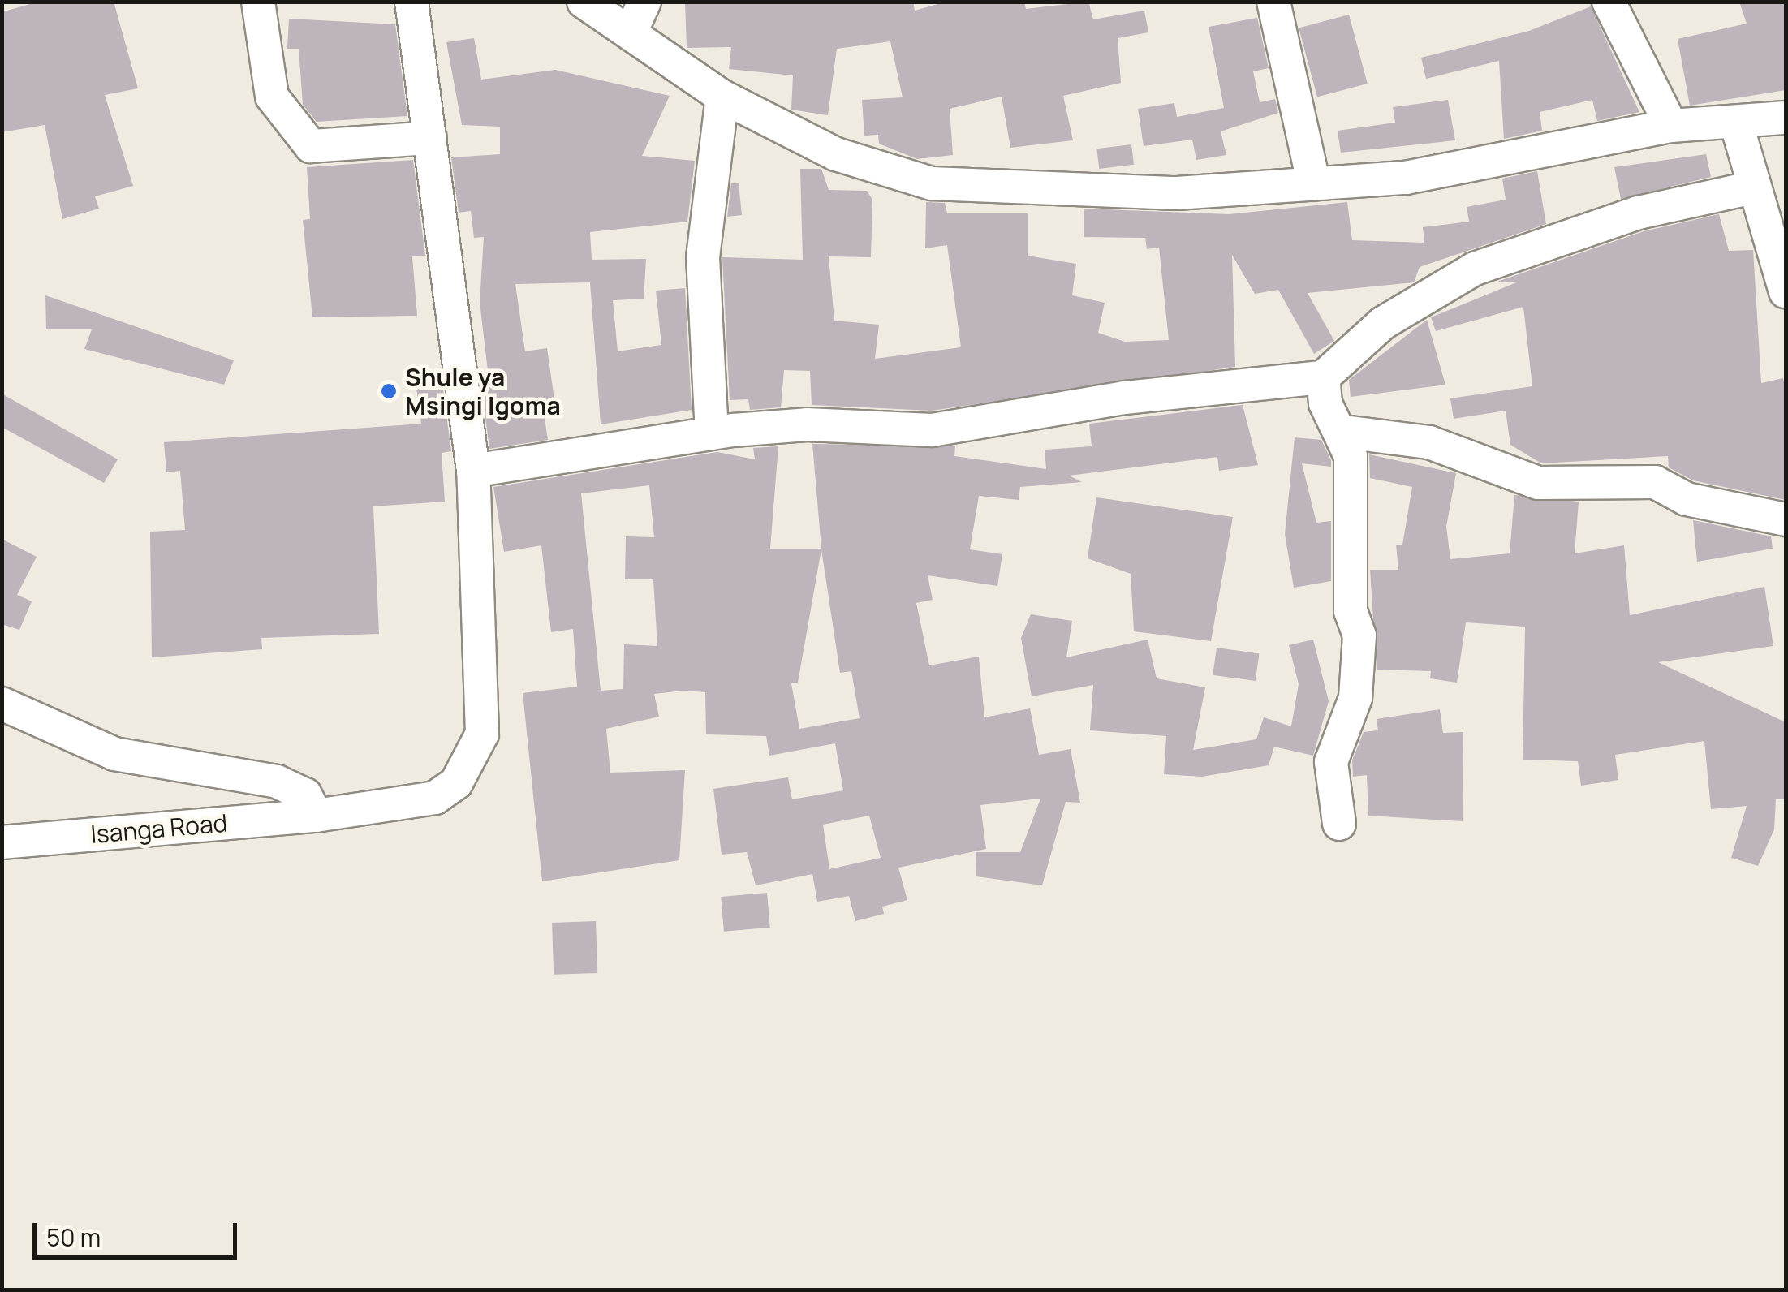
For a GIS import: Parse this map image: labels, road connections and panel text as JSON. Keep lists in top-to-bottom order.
{
  "streets": {
    "street": ["Isanga Road"]
  },
  "places": ["Shule ya Msingi Igoma"],
  "scale_bar": "50 m"
}
